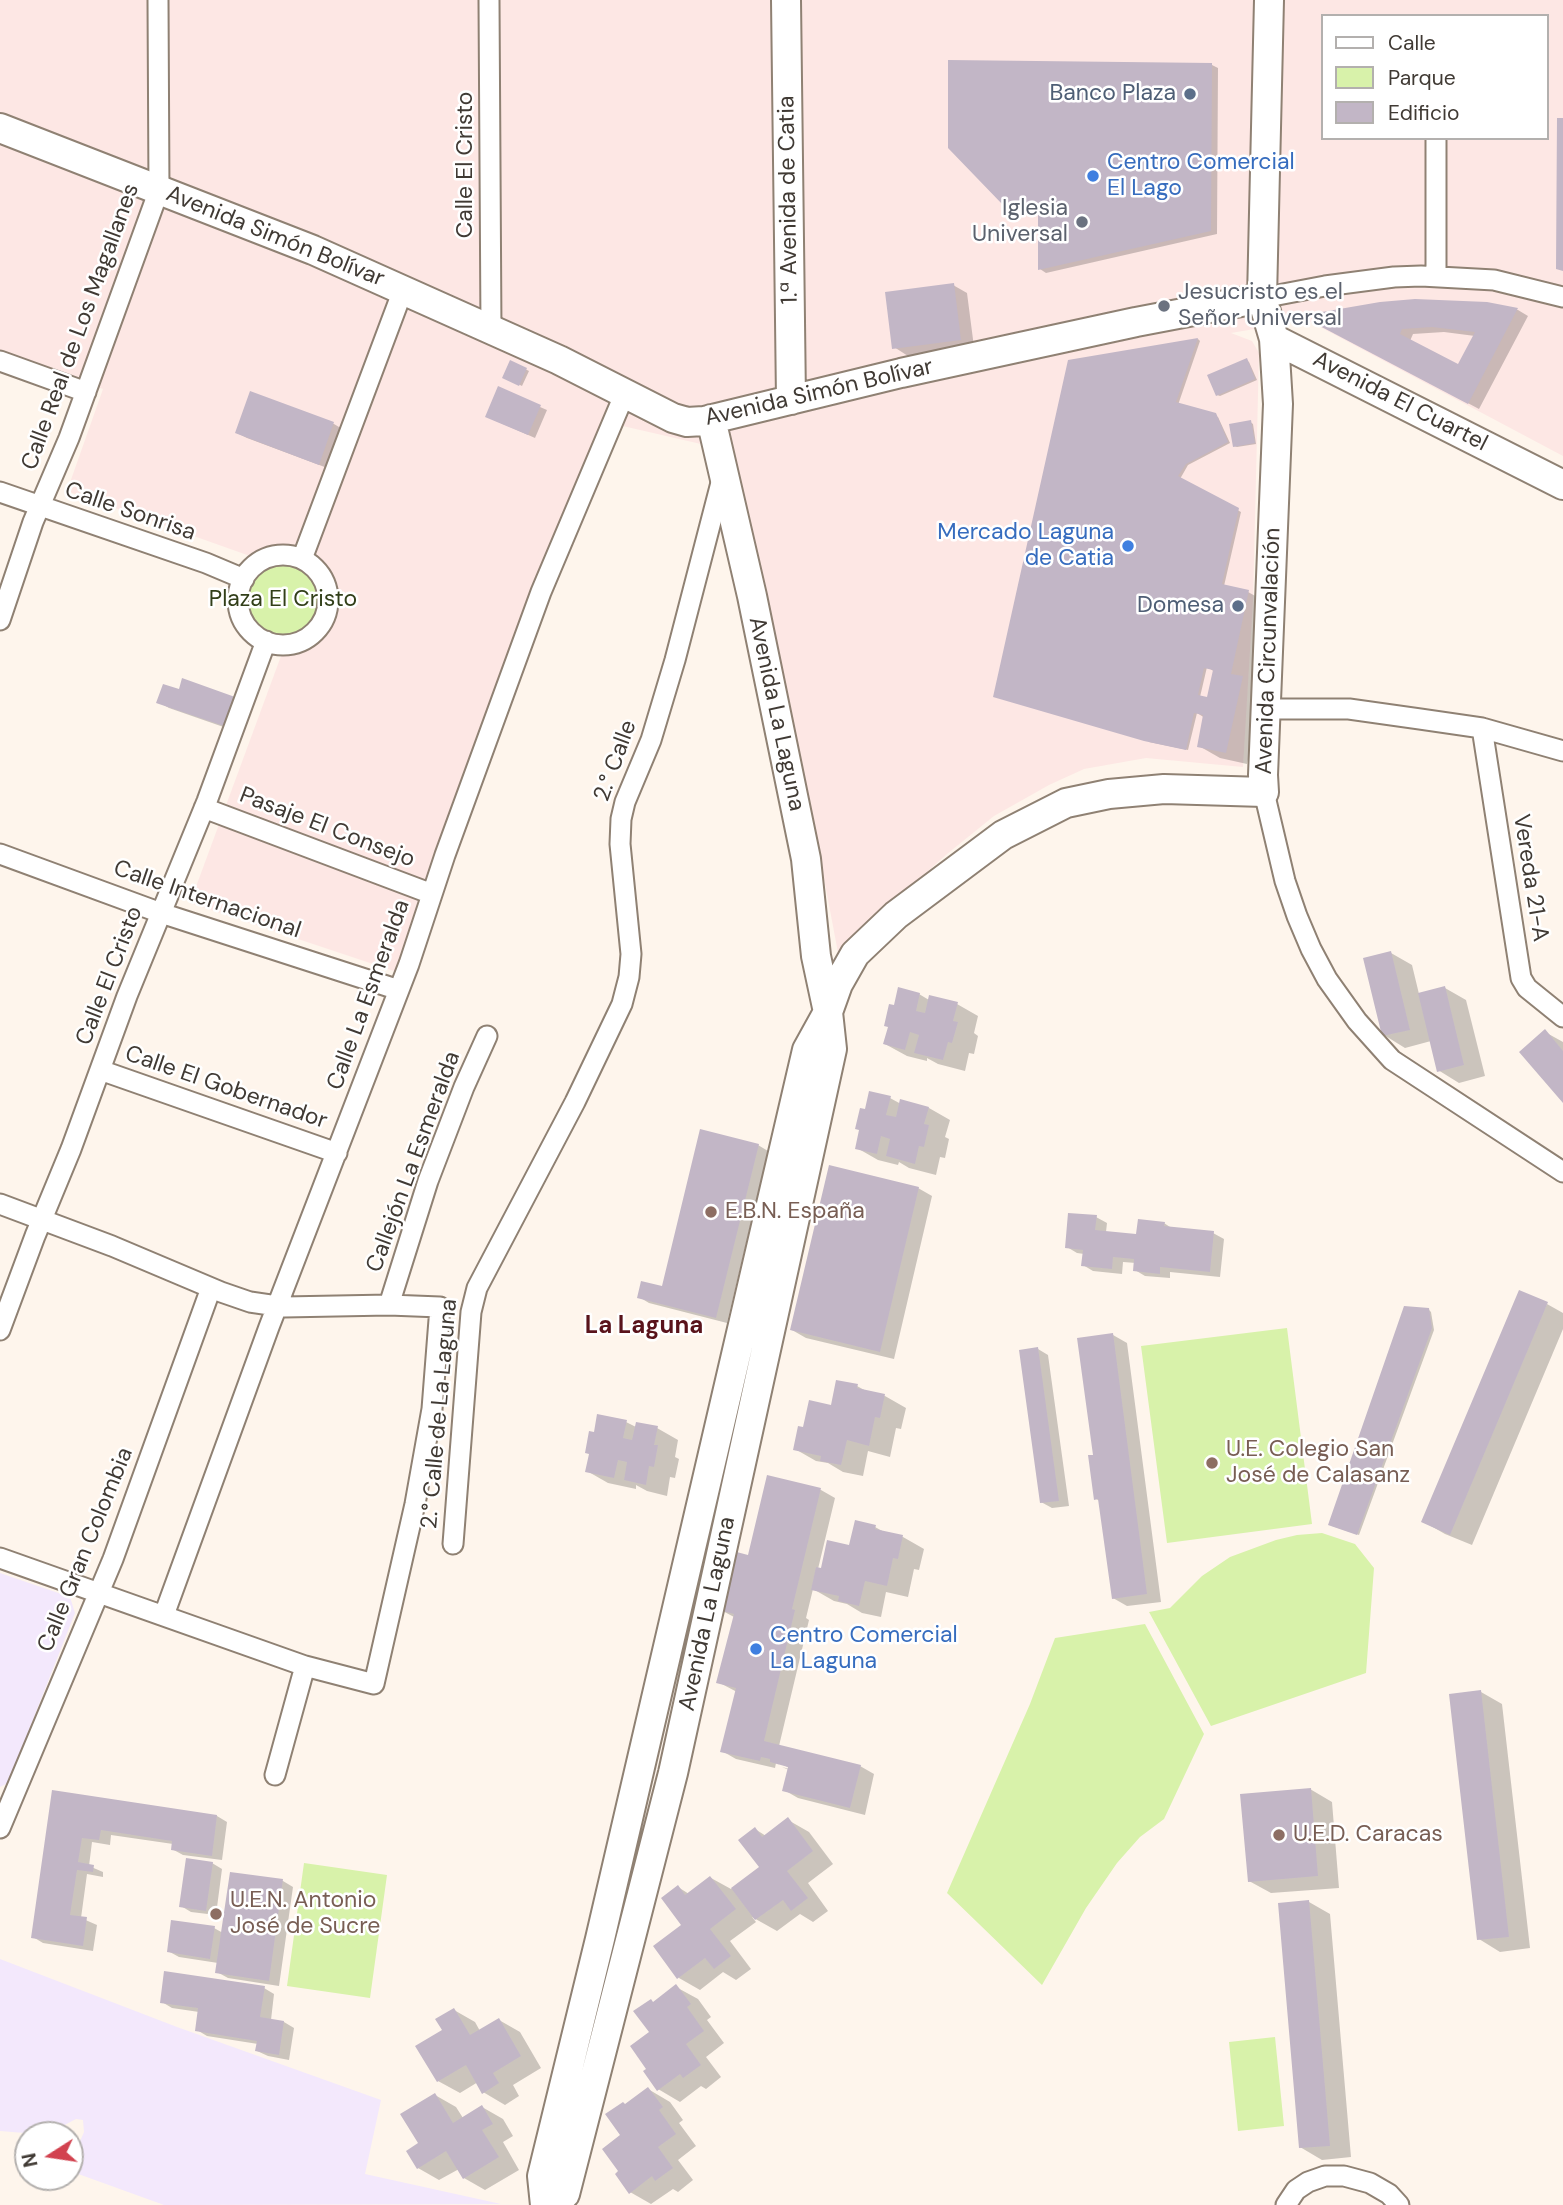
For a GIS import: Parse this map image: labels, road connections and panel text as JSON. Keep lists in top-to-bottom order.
{
  "streets": {
    "street": [
      "Calle El Cristo",
      "1.ª Avenida de Catia",
      "Avenida Simón Bolívar",
      "Calle Real de Los Magallanes",
      "Avenida El Cuartel",
      "Calle Sonrisa",
      "Avenida Circunvalación",
      "Avenida La Laguna",
      "2.° Calle",
      "Pasaje El Consejo",
      "Vereda 21-A",
      "Calle Internacional",
      "Calle La Esmeralda",
      "Calle El Gobernador",
      "Callejón La Esmeralda",
      "2.° Calle de La Laguna",
      "Calle Gran Colombia"
    ]
  },
  "crossings": [
    ["Calle El Cristo", "Avenida Simón Bolívar"],
    ["Calle El Cristo", "Calle Sonrisa"],
    ["Calle El Cristo", "Pasaje El Consejo"],
    ["Calle El Cristo", "Calle Internacional"],
    ["Calle El Cristo", "Calle El Gobernador"],
    ["1.ª Avenida de Catia", "Avenida Simón Bolívar"],
    ["Avenida Simón Bolívar", "Calle Real de Los Magallanes"],
    ["Avenida Simón Bolívar", "Avenida La Laguna"],
    ["Avenida Simón Bolívar", "Calle La Esmeralda"],
    ["Calle Real de Los Magallanes", "Calle Sonrisa"],
    ["Avenida El Cuartel", "Avenida Circunvalación"],
    ["Avenida Circunvalación", "Avenida La Laguna"],
    ["Avenida La Laguna", "2.° Calle"],
    ["2.° Calle", "2.° Calle de La Laguna"],
    ["Pasaje El Consejo", "Calle La Esmeralda"],
    ["Calle Internacional", "Calle La Esmeralda"],
    ["Calle La Esmeralda", "Calle El Gobernador"],
    ["Callejón La Esmeralda", "2.° Calle de La Laguna"]
  ],
  "districts": ["La Laguna"],
  "parks": ["Plaza El Cristo"],
  "places": [
    "Banco Plaza",
    "Centro Comercial El Lago",
    "Iglesia Universal",
    "Jesucristo es el Señor Universal",
    "Mercado Laguna de Catia",
    "Domesa",
    "E.B.N. España",
    "U.E. Colegio San José de Calasanz",
    "Centro Comercial La Laguna",
    "U.E.D. Caracas",
    "U.E.N. Antonio José de Sucre"
  ],
  "legend": ["Calle", "Parque", "Edificio"],
  "north": "left"
}
